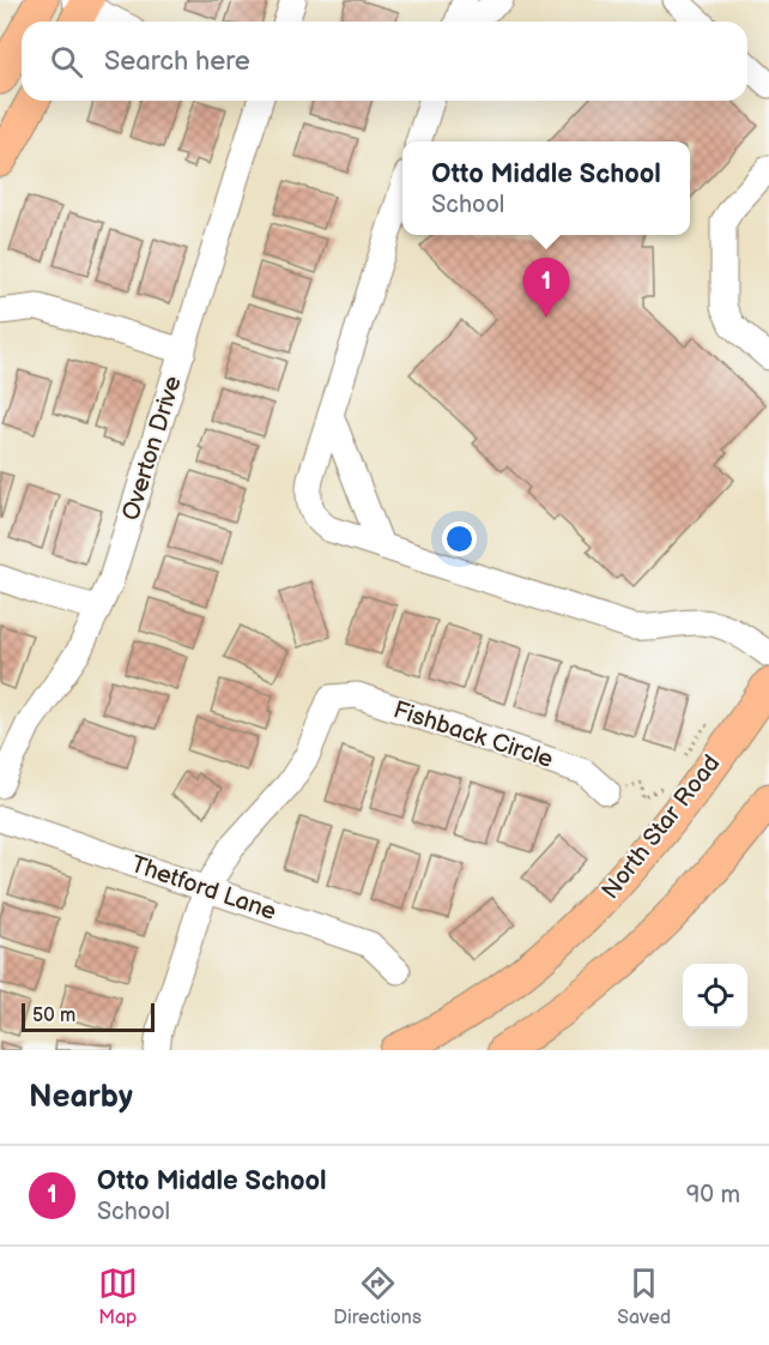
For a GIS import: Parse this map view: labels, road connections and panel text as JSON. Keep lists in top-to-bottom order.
{
  "streets": {
    "main road": ["North Star Road"],
    "street": ["Overton Drive", "Fishback Circle", "Thetford Lane"]
  },
  "crossings": [
    ["Fishback Circle", "Thetford Lane"]
  ],
  "scale_bar": "50 m",
  "page": {
    "search": "Search here",
    "popup": ["Otto Middle School", "School"],
    "pins": "1",
    "scale": "50 m",
    "heading": "Nearby",
    "list": [
      {
        "mark": "1",
        "name": "Otto Middle School",
        "note": "School",
        "value": "90 m"
      }
    ],
    "nav": ["Map", "Directions", "Saved"]
  }
}
